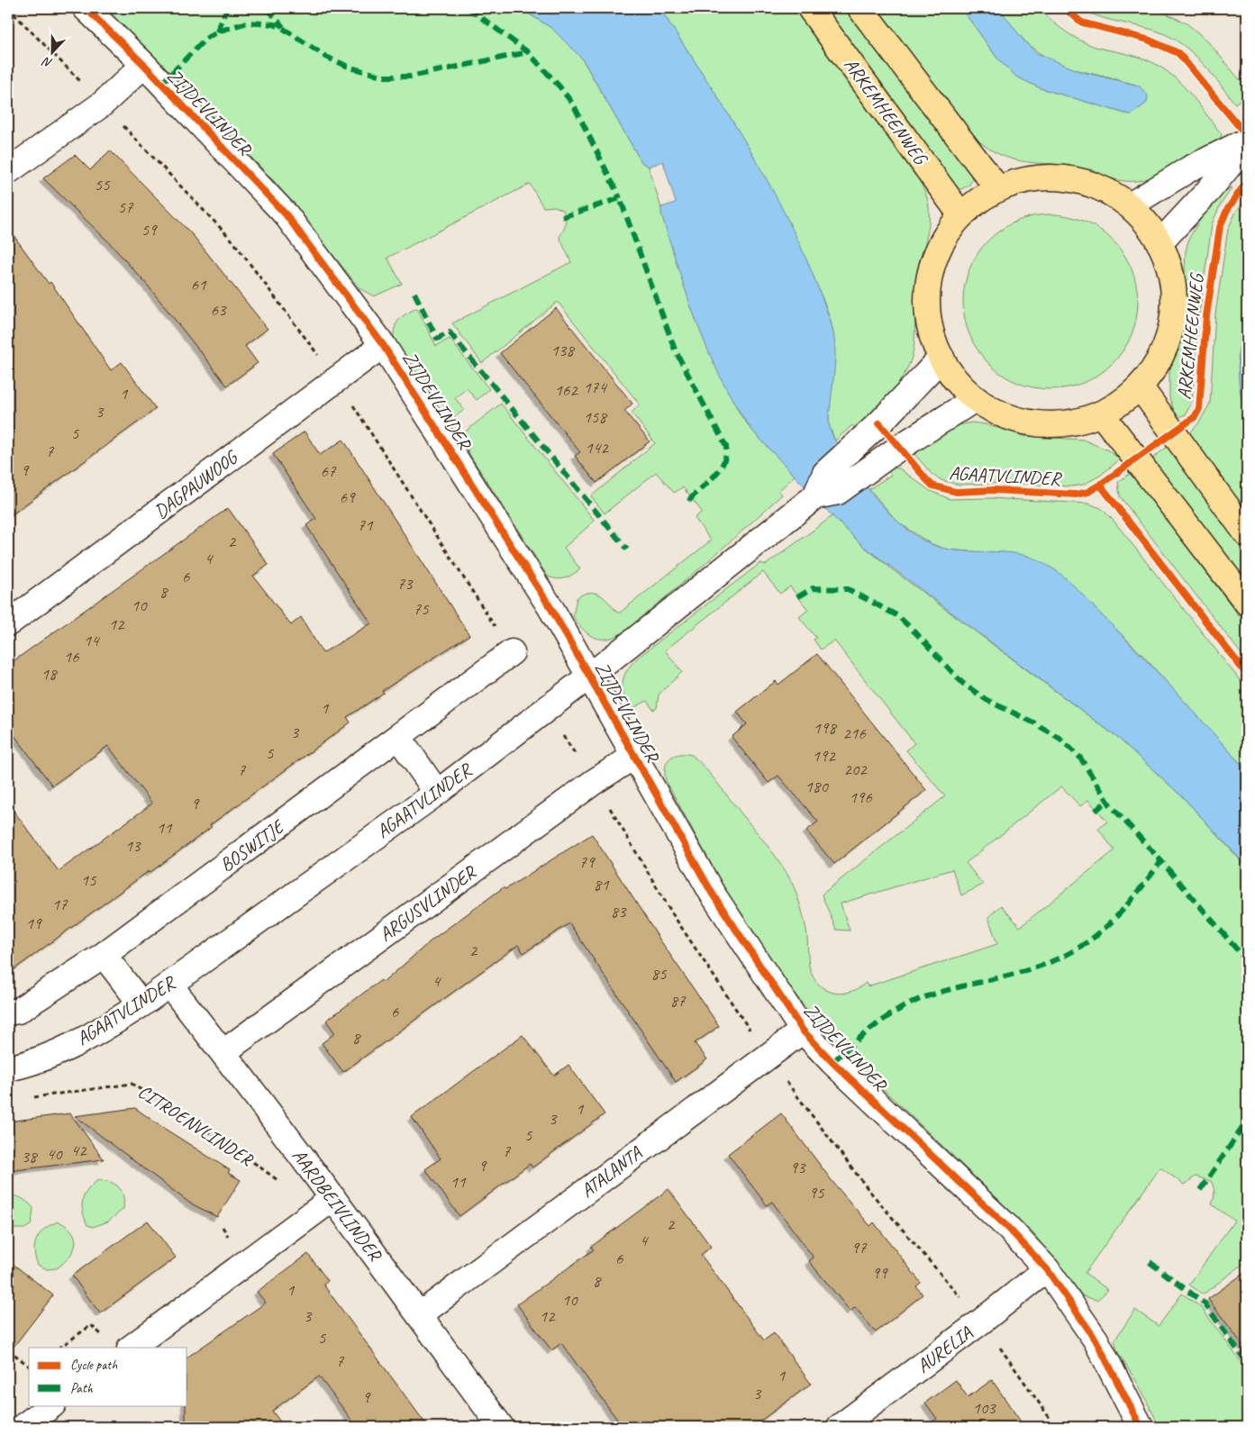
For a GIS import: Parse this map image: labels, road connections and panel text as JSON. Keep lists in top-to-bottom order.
{
  "streets": {
    "main road": ["ARKEMHEENWEG"],
    "street": [
      "ZIJDEVLINDER",
      "AGAATVLINDER",
      "DAGPAUWOOG",
      "BOSWITJE",
      "ARGUSVLINDER",
      "ATALANTA",
      "AARDBEIVLINDER",
      "AURELIA"
    ],
    "path": ["CITROENVLINDER"]
  },
  "crossings": [
    ["ZIJDEVLINDER", "AGAATVLINDER"],
    ["ZIJDEVLINDER", "DAGPAUWOOG"],
    ["ZIJDEVLINDER", "ARGUSVLINDER"],
    ["ZIJDEVLINDER", "ATALANTA"],
    ["ZIJDEVLINDER", "AURELIA"],
    ["AGAATVLINDER", "AARDBEIVLINDER"],
    ["ARGUSVLINDER", "AARDBEIVLINDER"],
    ["ATALANTA", "AARDBEIVLINDER"]
  ],
  "house_numbers": [
    "55",
    "57",
    "59",
    "61",
    "63",
    "138",
    "174",
    "162",
    "1",
    "3",
    "158",
    "5",
    "142",
    "7",
    "9",
    "67",
    "69",
    "71",
    "2",
    "4",
    "6",
    "73",
    "8",
    "10",
    "75",
    "12",
    "14",
    "16",
    "18",
    "1",
    "198",
    "3",
    "216",
    "5",
    "192",
    "202",
    "7",
    "180",
    "196",
    "9",
    "11",
    "13",
    "79",
    "15",
    "81",
    "17",
    "83",
    "19",
    "2",
    "85",
    "4",
    "87",
    "6",
    "8",
    "1",
    "3",
    "5",
    "42",
    "7",
    "40",
    "38",
    "9",
    "93",
    "11",
    "95",
    "2",
    "4",
    "97",
    "6",
    "99",
    "8",
    "1",
    "10",
    "3",
    "12",
    "5",
    "7",
    "1",
    "3",
    "9",
    "103"
  ],
  "legend": ["Cycle path", "Path"],
  "north": "bottom"
}
